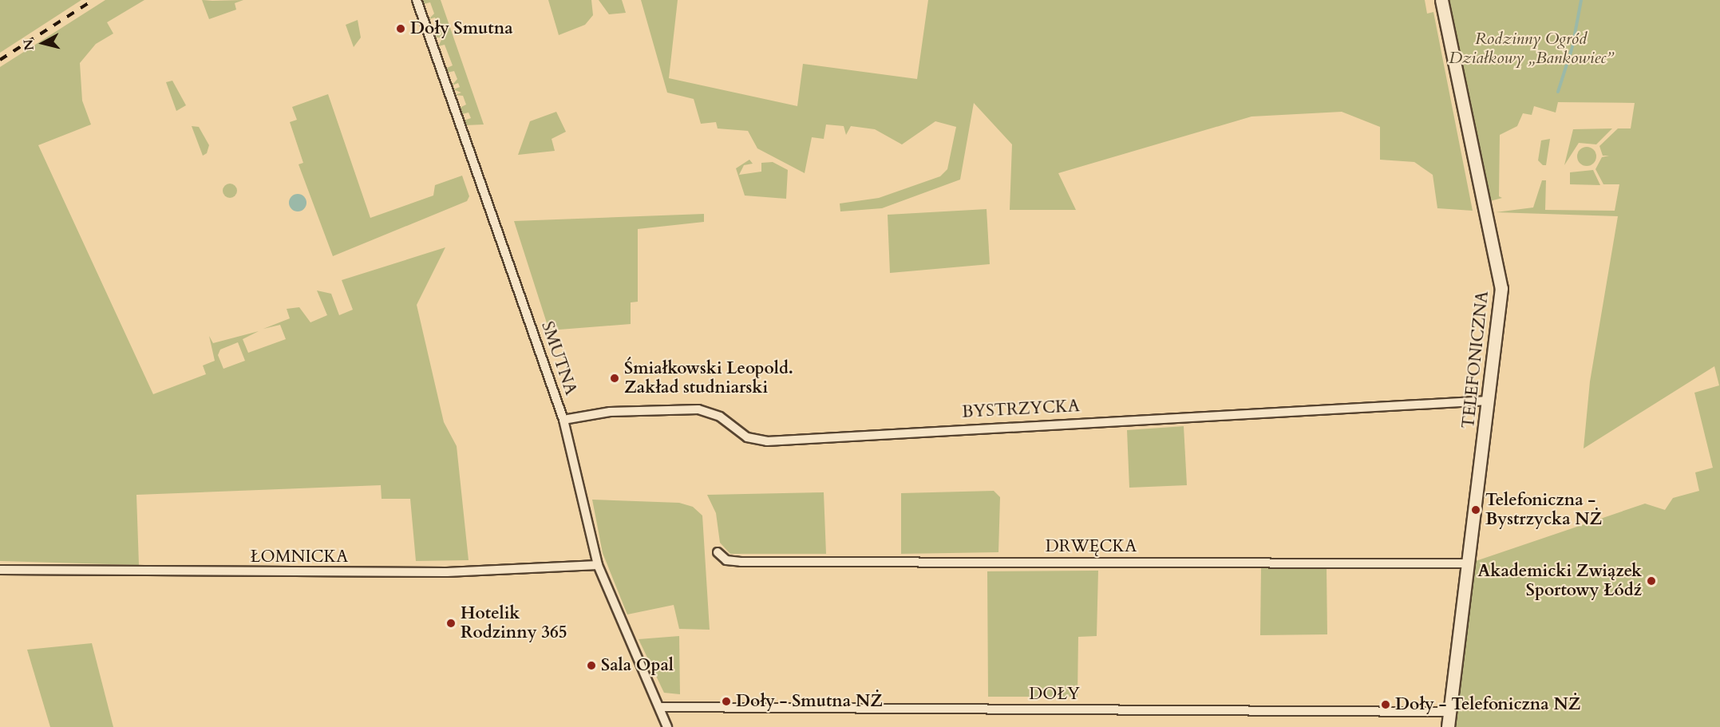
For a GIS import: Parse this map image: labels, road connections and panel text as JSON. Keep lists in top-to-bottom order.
{
  "streets": {
    "street": [
      "SMUTNA",
      "TELEFONICZNA",
      "BYSTRZYCKA",
      "DRWĘCKA",
      "ŁOMNICKA",
      "DOŁY"
    ]
  },
  "crossings": [
    ["SMUTNA", "BYSTRZYCKA"],
    ["SMUTNA", "ŁOMNICKA"],
    ["SMUTNA", "DOŁY"],
    ["TELEFONICZNA", "BYSTRZYCKA"],
    ["TELEFONICZNA", "DRWĘCKA"],
    ["TELEFONICZNA", "DOŁY"]
  ],
  "parks": ["Rodzinny Ogród Działkowy „Bankowiec”"],
  "places": [
    "Doły Smutna",
    "Śmiałkowski Leopold. Zakład studniarski",
    "Telefoniczna - Bystrzycka NŻ",
    "Akademicki Związek Sportowy Łódź",
    "Hotelik Rodzinny 365",
    "Sala Opal",
    "Doły - Smutna NŻ",
    "Doły - Telefoniczna NŻ"
  ],
  "north": "left"
}
